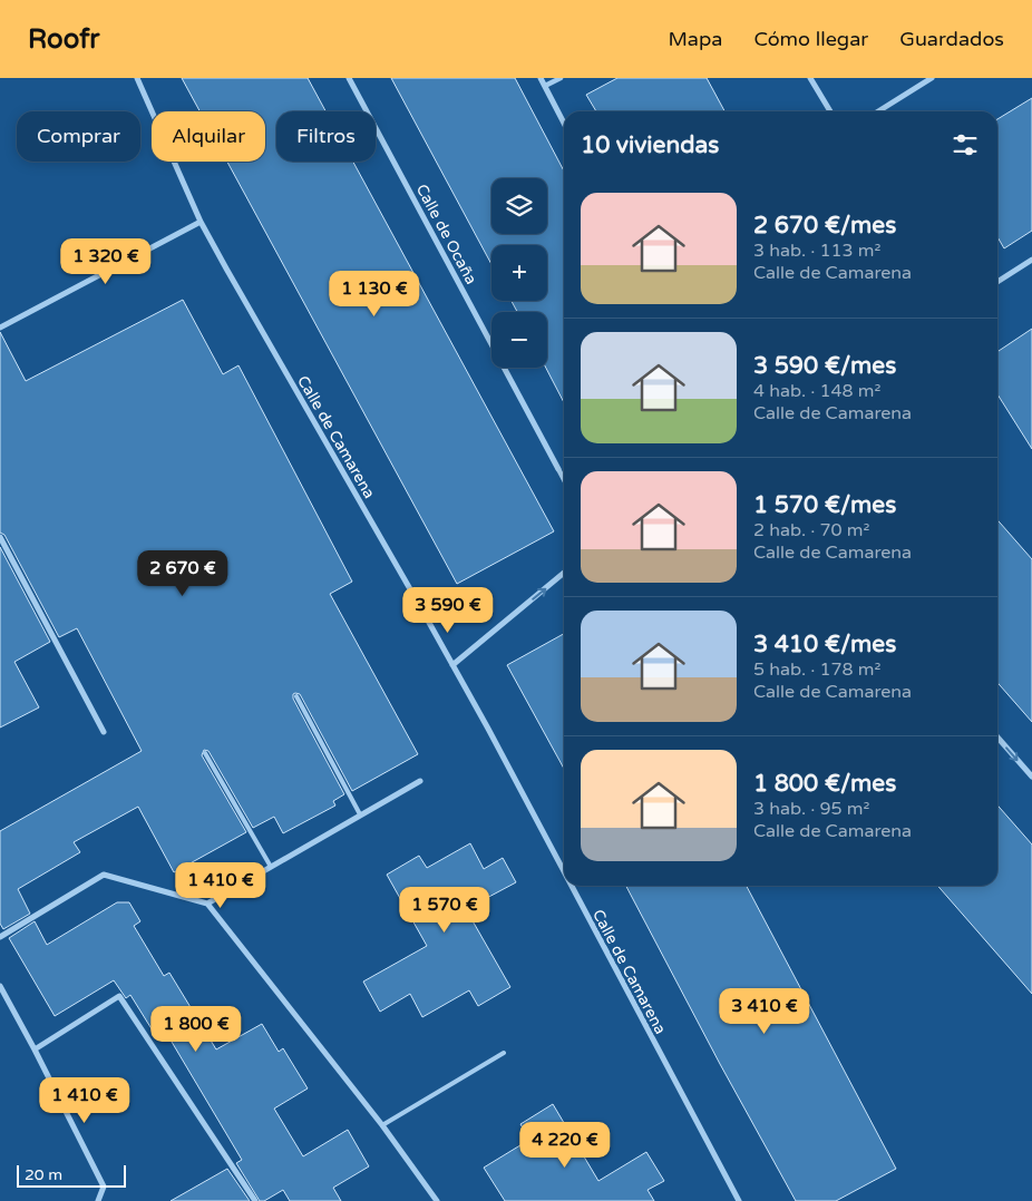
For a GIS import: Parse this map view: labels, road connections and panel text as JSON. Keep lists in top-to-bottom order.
{
  "streets": {
    "street": ["Calle de Ocaña", "Calle de Camarena"]
  },
  "scale_bar": "20 m",
  "page": {
    "header": "Roofr",
    "nav": ["Mapa", "Cómo llegar", "Guardados"],
    "chip": ["Comprar", "Alquilar", "Filtros"],
    "heading": "10 viviendas",
    "map_buttons": ["+", "−"],
    "list": [
      {
        "name": "2 670 €/mes",
        "note": "3 hab. · 113 m² · Calle de Camarena"
      },
      {
        "name": "3 590 €/mes",
        "note": "4 hab. · 148 m² · Calle de Camarena"
      },
      {
        "name": "1 570 €/mes",
        "note": "2 hab. · 70 m² · Calle de Camarena"
      },
      {
        "name": "3 410 €/mes",
        "note": "5 hab. · 178 m² · Calle de Camarena"
      },
      {
        "name": "1 800 €/mes",
        "note": "3 hab. · 95 m² · Calle de Camarena"
      }
    ],
    "price": [
      "1 320 €",
      "1 130 €",
      "2 670 €",
      "3 590 €",
      "1 410 €",
      "1 570 €",
      "3 410 €",
      "1 800 €",
      "1 410 €",
      "4 220 €"
    ],
    "scale": "20 m"
  }
}
